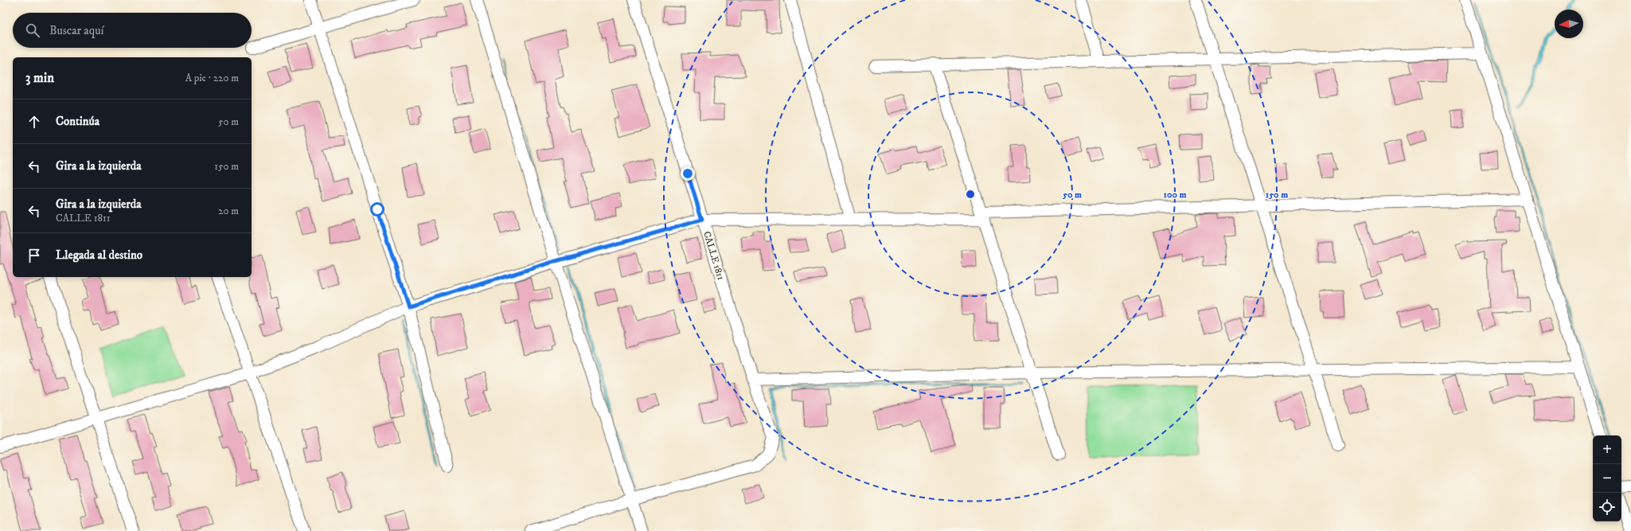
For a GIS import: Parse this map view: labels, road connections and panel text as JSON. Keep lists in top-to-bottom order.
{
  "streets": {
    "street": ["CALLE 1811"]
  },
  "north": "left",
  "page": {
    "search": "Buscar aquí",
    "heading": ["3 min", "A pie · 220 m"],
    "list": [
      ["Continúa", "50 m"],
      ["Gira a la izquierda", "150 m"],
      ["Gira a la izquierda", "CALLE 1811", "20 m"],
      "Llegada al destino"
    ],
    "map_buttons": ["+", "−"]
  },
  "rings": ["50 m", "100 m", "150 m"]
}
